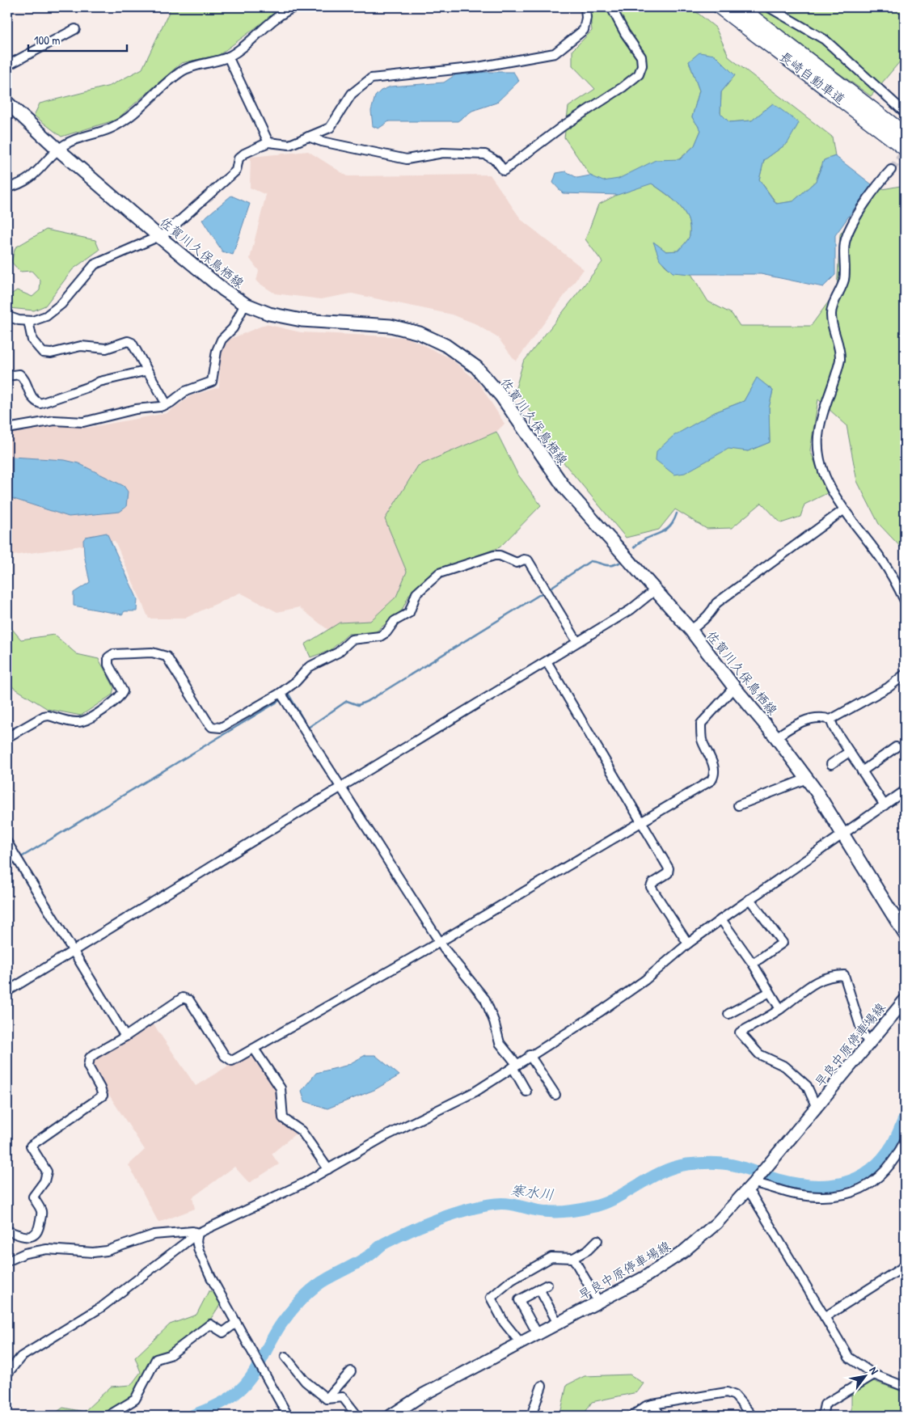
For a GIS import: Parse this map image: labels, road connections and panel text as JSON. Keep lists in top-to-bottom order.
{
  "streets": {
    "highway": ["長崎自動車道"],
    "main road": ["佐賀川久保鳥栖線", "早良中原停車場線"]
  },
  "water": ["寒水川"],
  "scale_bar": "100 m",
  "north": "top right"
}
